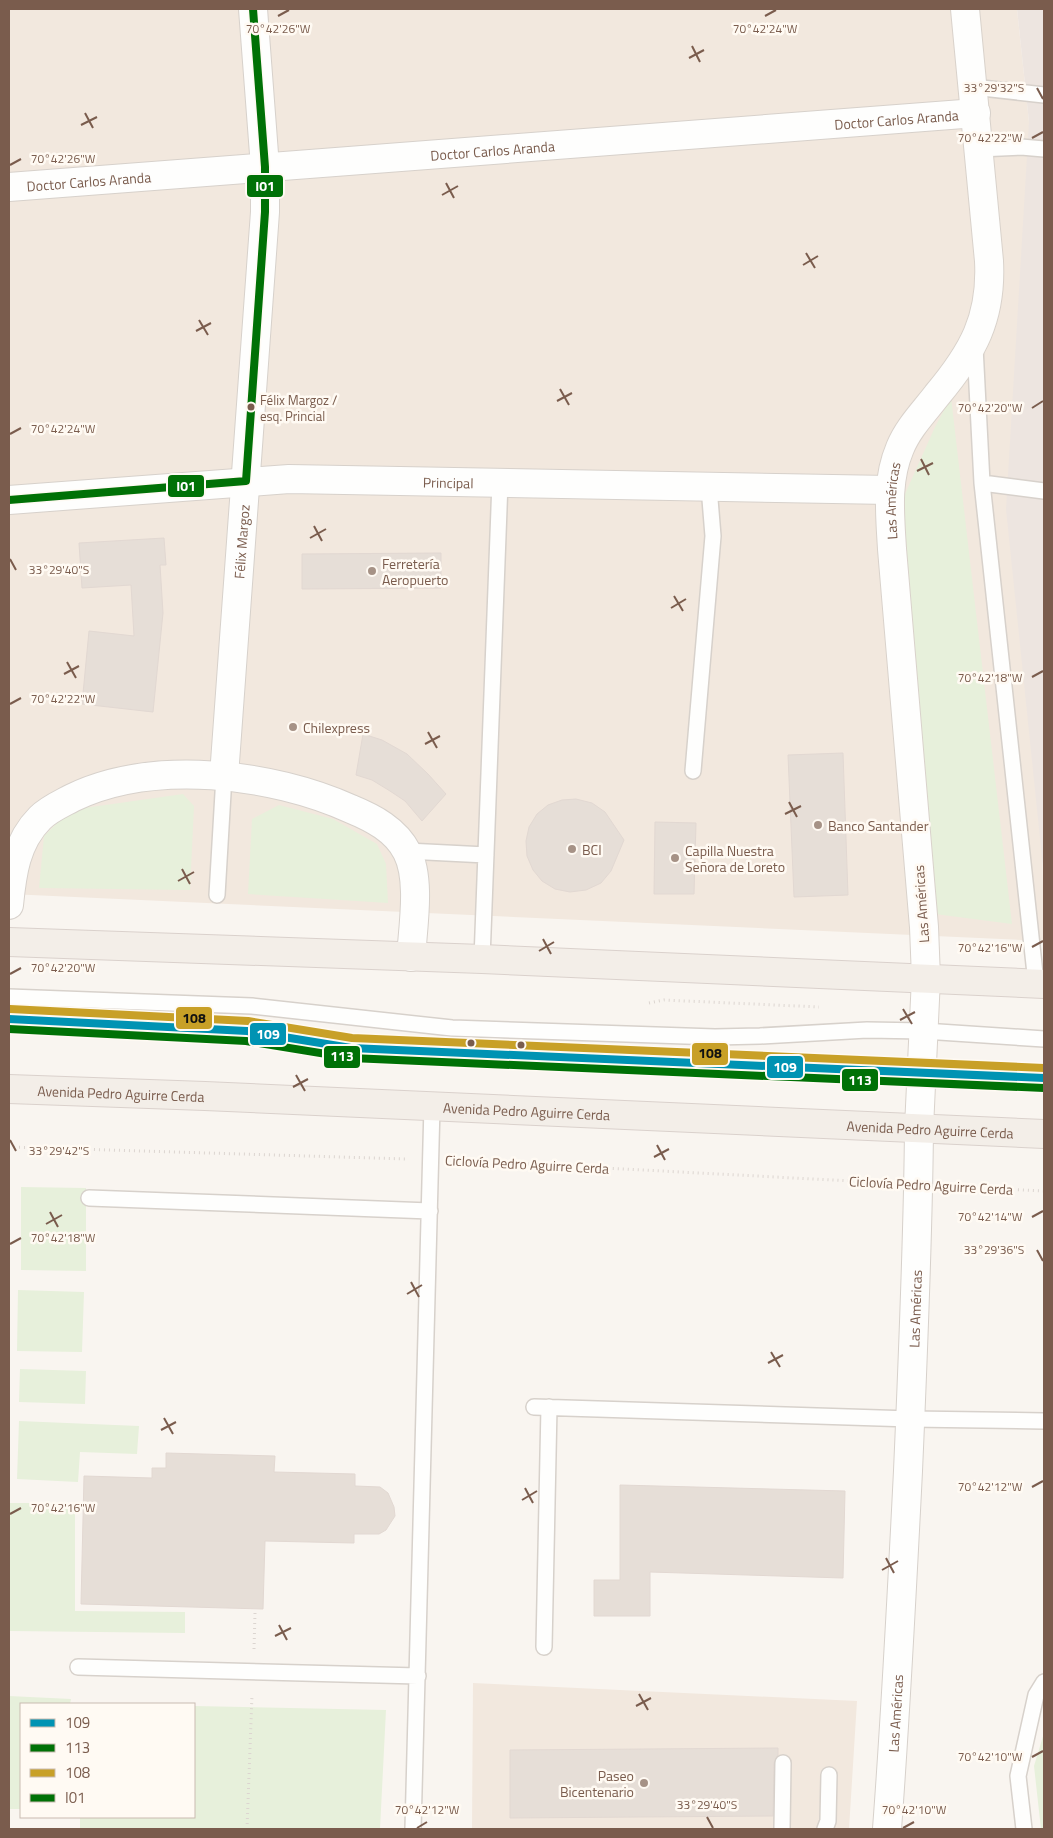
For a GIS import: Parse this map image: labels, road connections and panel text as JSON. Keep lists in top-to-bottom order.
{
  "streets": {
    "main road": ["Avenida Pedro Aguirre Cerda"],
    "street": [
      "Doctor Carlos Aranda",
      "Principal",
      "Las Américas",
      "Félix Margoz"
    ],
    "path": ["Ciclovía Pedro Aguirre Cerda"]
  },
  "crossings": [
    ["Doctor Carlos Aranda", "Las Américas"],
    ["Doctor Carlos Aranda", "Félix Margoz"],
    ["Principal", "Las Américas"],
    ["Principal", "Félix Margoz"],
    ["Las Américas", "Avenida Pedro Aguirre Cerda"],
    ["Las Américas", "Ciclovía Pedro Aguirre Cerda"]
  ],
  "places": [
    "Félix Margoz / esq. Princial",
    "Ferretería Aeropuerto",
    "Chilexpress",
    "Banco Santander",
    "BCI",
    "Capilla Nuestra Señora de Loreto",
    "Paseo Bicentenario"
  ],
  "lines": [
    "transit line I01",
    "transit line 108",
    "transit line 109",
    "transit line 113"
  ],
  "legend": [
    "109",
    "113",
    "108",
    "I01"
  ],
  "coordinates": [
    "70°42'26\"W",
    "70°42'24\"W",
    "33°29'32\"S",
    "70°42'22\"W",
    "70°42'20\"W",
    "33°29'40\"S",
    "70°42'18\"W",
    "70°42'16\"W",
    "33°29'42\"S",
    "70°42'14\"W",
    "33°29'36\"S",
    "70°42'12\"W",
    "70°42'10\"W"
  ]
}
